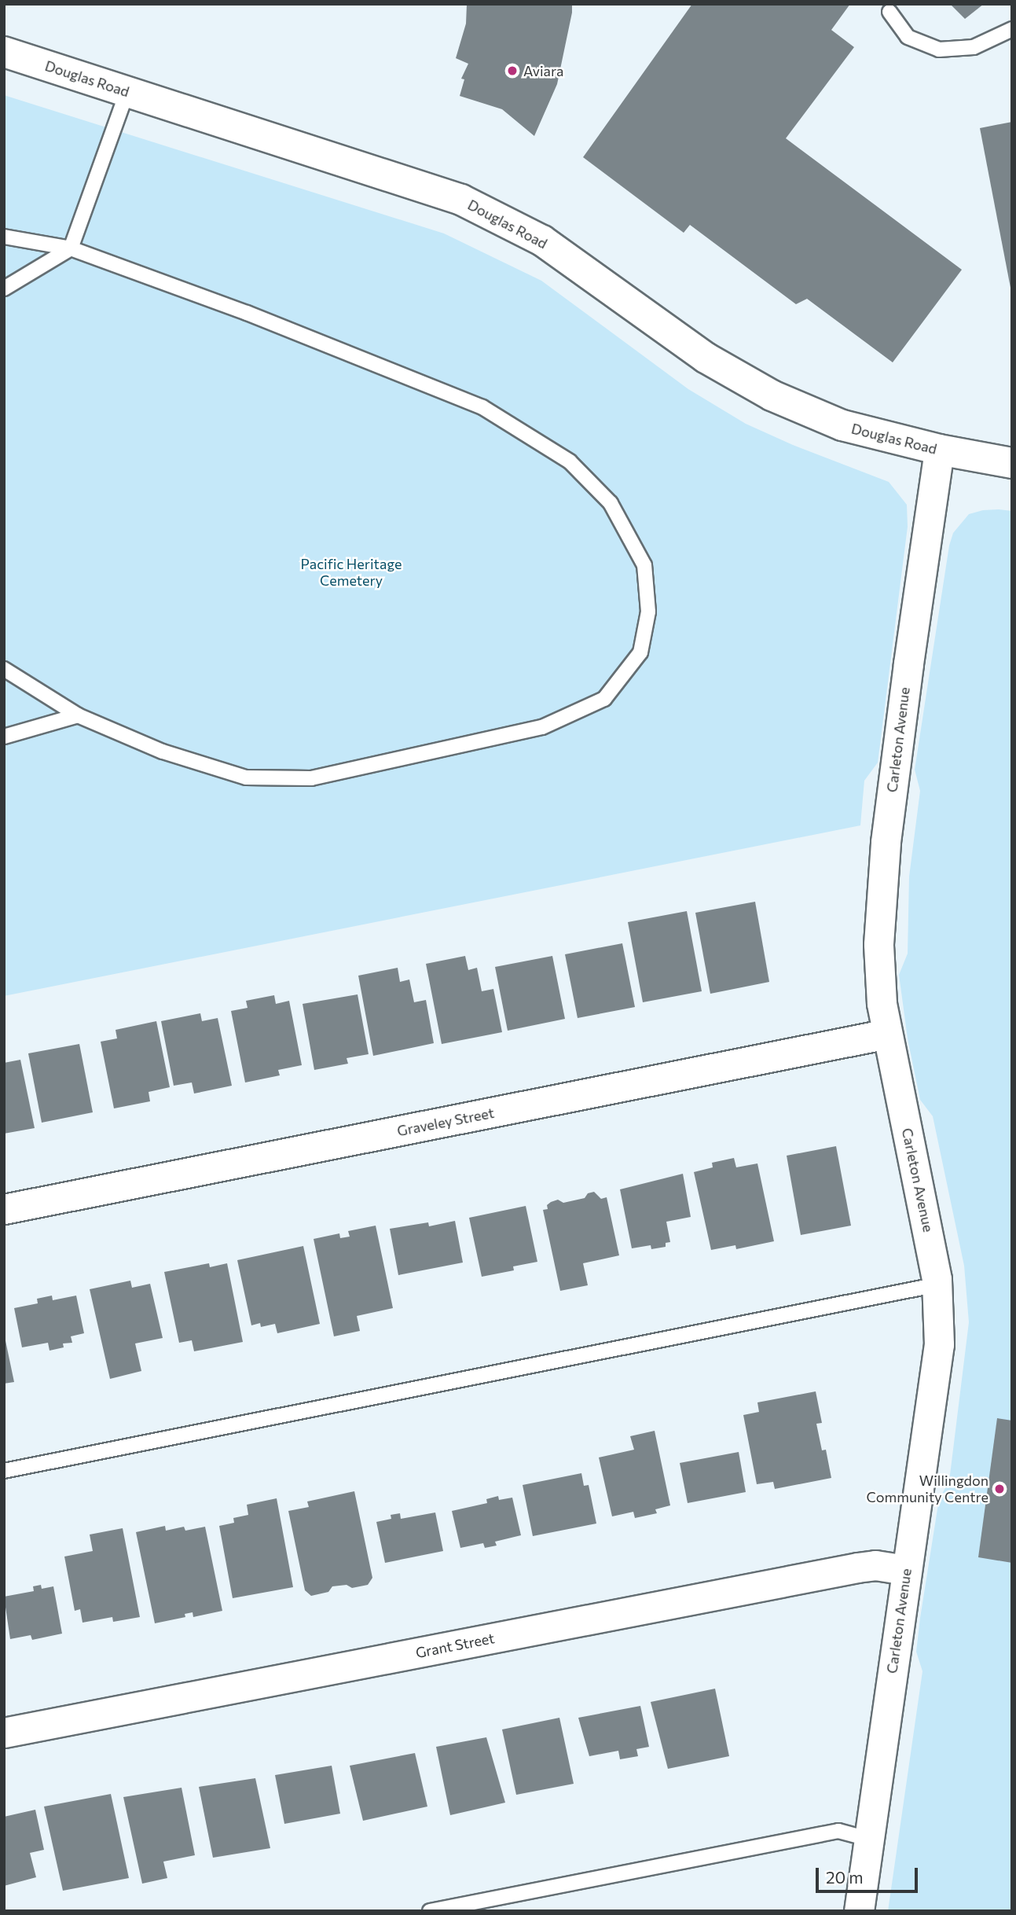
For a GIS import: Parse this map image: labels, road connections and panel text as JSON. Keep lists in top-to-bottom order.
{
  "streets": {
    "street": [
      "Douglas Road",
      "Carleton Avenue",
      "Graveley Street",
      "Grant Street"
    ]
  },
  "crossings": [
    ["Douglas Road", "Carleton Avenue"],
    ["Carleton Avenue", "Graveley Street"],
    ["Carleton Avenue", "Grant Street"]
  ],
  "parks": ["Pacific Heritage Cemetery"],
  "places": ["Aviara", "Willingdon Community Centre"],
  "scale_bar": "20 m"
}
